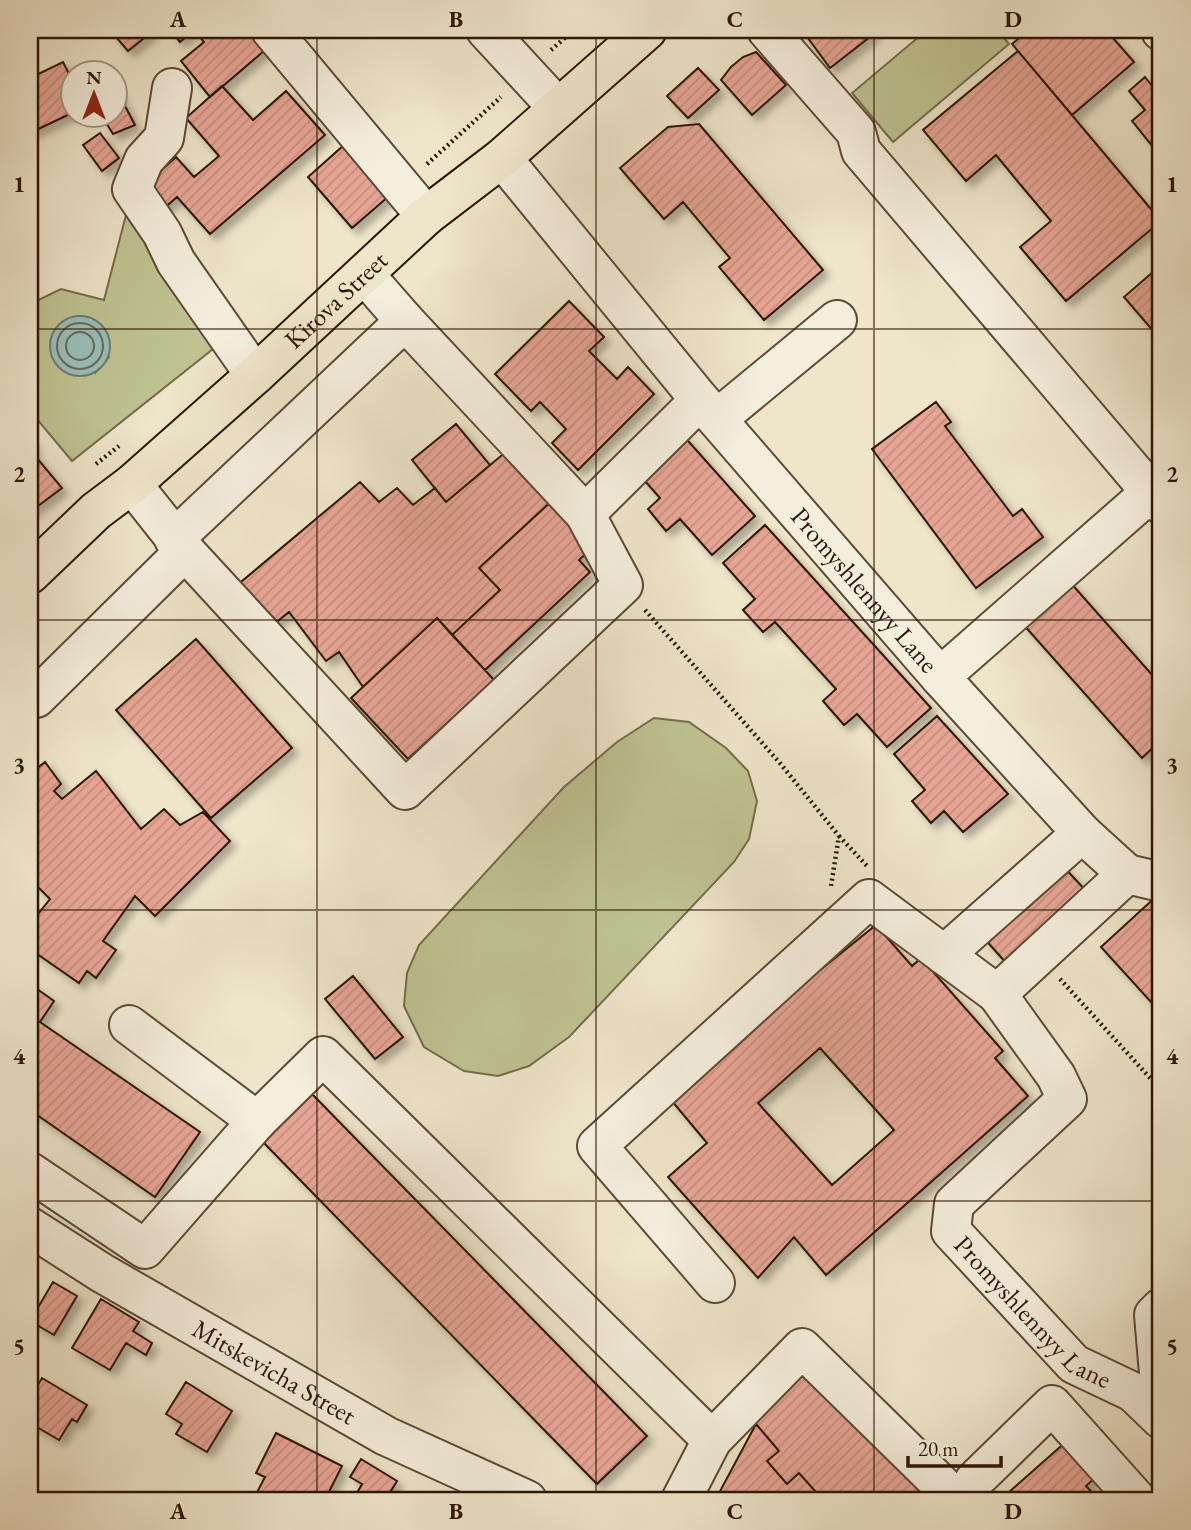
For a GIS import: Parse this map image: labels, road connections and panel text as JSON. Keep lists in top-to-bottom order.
{
  "streets": {
    "main road": ["Kirova Street"],
    "street": ["Promyshlennyy Lane", "Mitskevicha Street"]
  },
  "crossings": [
    ["Kirova Street", "Promyshlennyy Lane"]
  ],
  "scale_bar": "20 m",
  "north": "top",
  "grid": {
    "columns": [
      "A",
      "B",
      "C",
      "D"
    ],
    "rows": [
      "1",
      "2",
      "3",
      "4",
      "5"
    ]
  }
}
